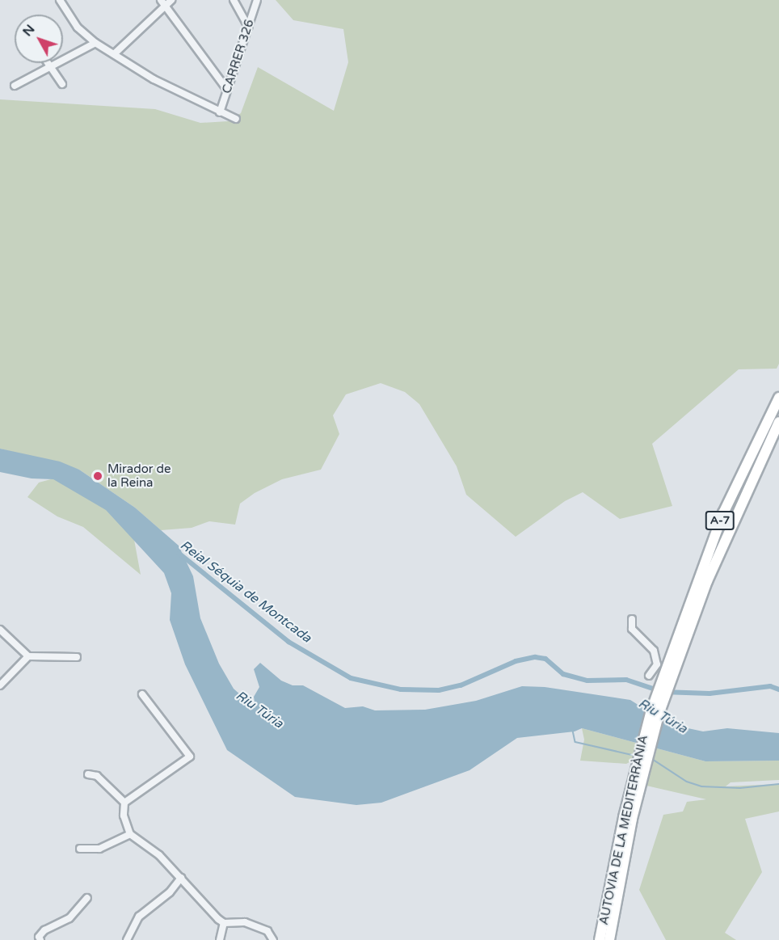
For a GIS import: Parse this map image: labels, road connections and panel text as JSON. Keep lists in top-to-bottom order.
{
  "streets": {
    "highway": ["A-7", "AUTOVIA DE LA MEDITERRÀNIA"],
    "street": ["CARRER 326"]
  },
  "water": ["Reial Séquia de Montcada", "Riu Túria"],
  "places": ["Mirador de la Reina"],
  "north": "top left"
}
